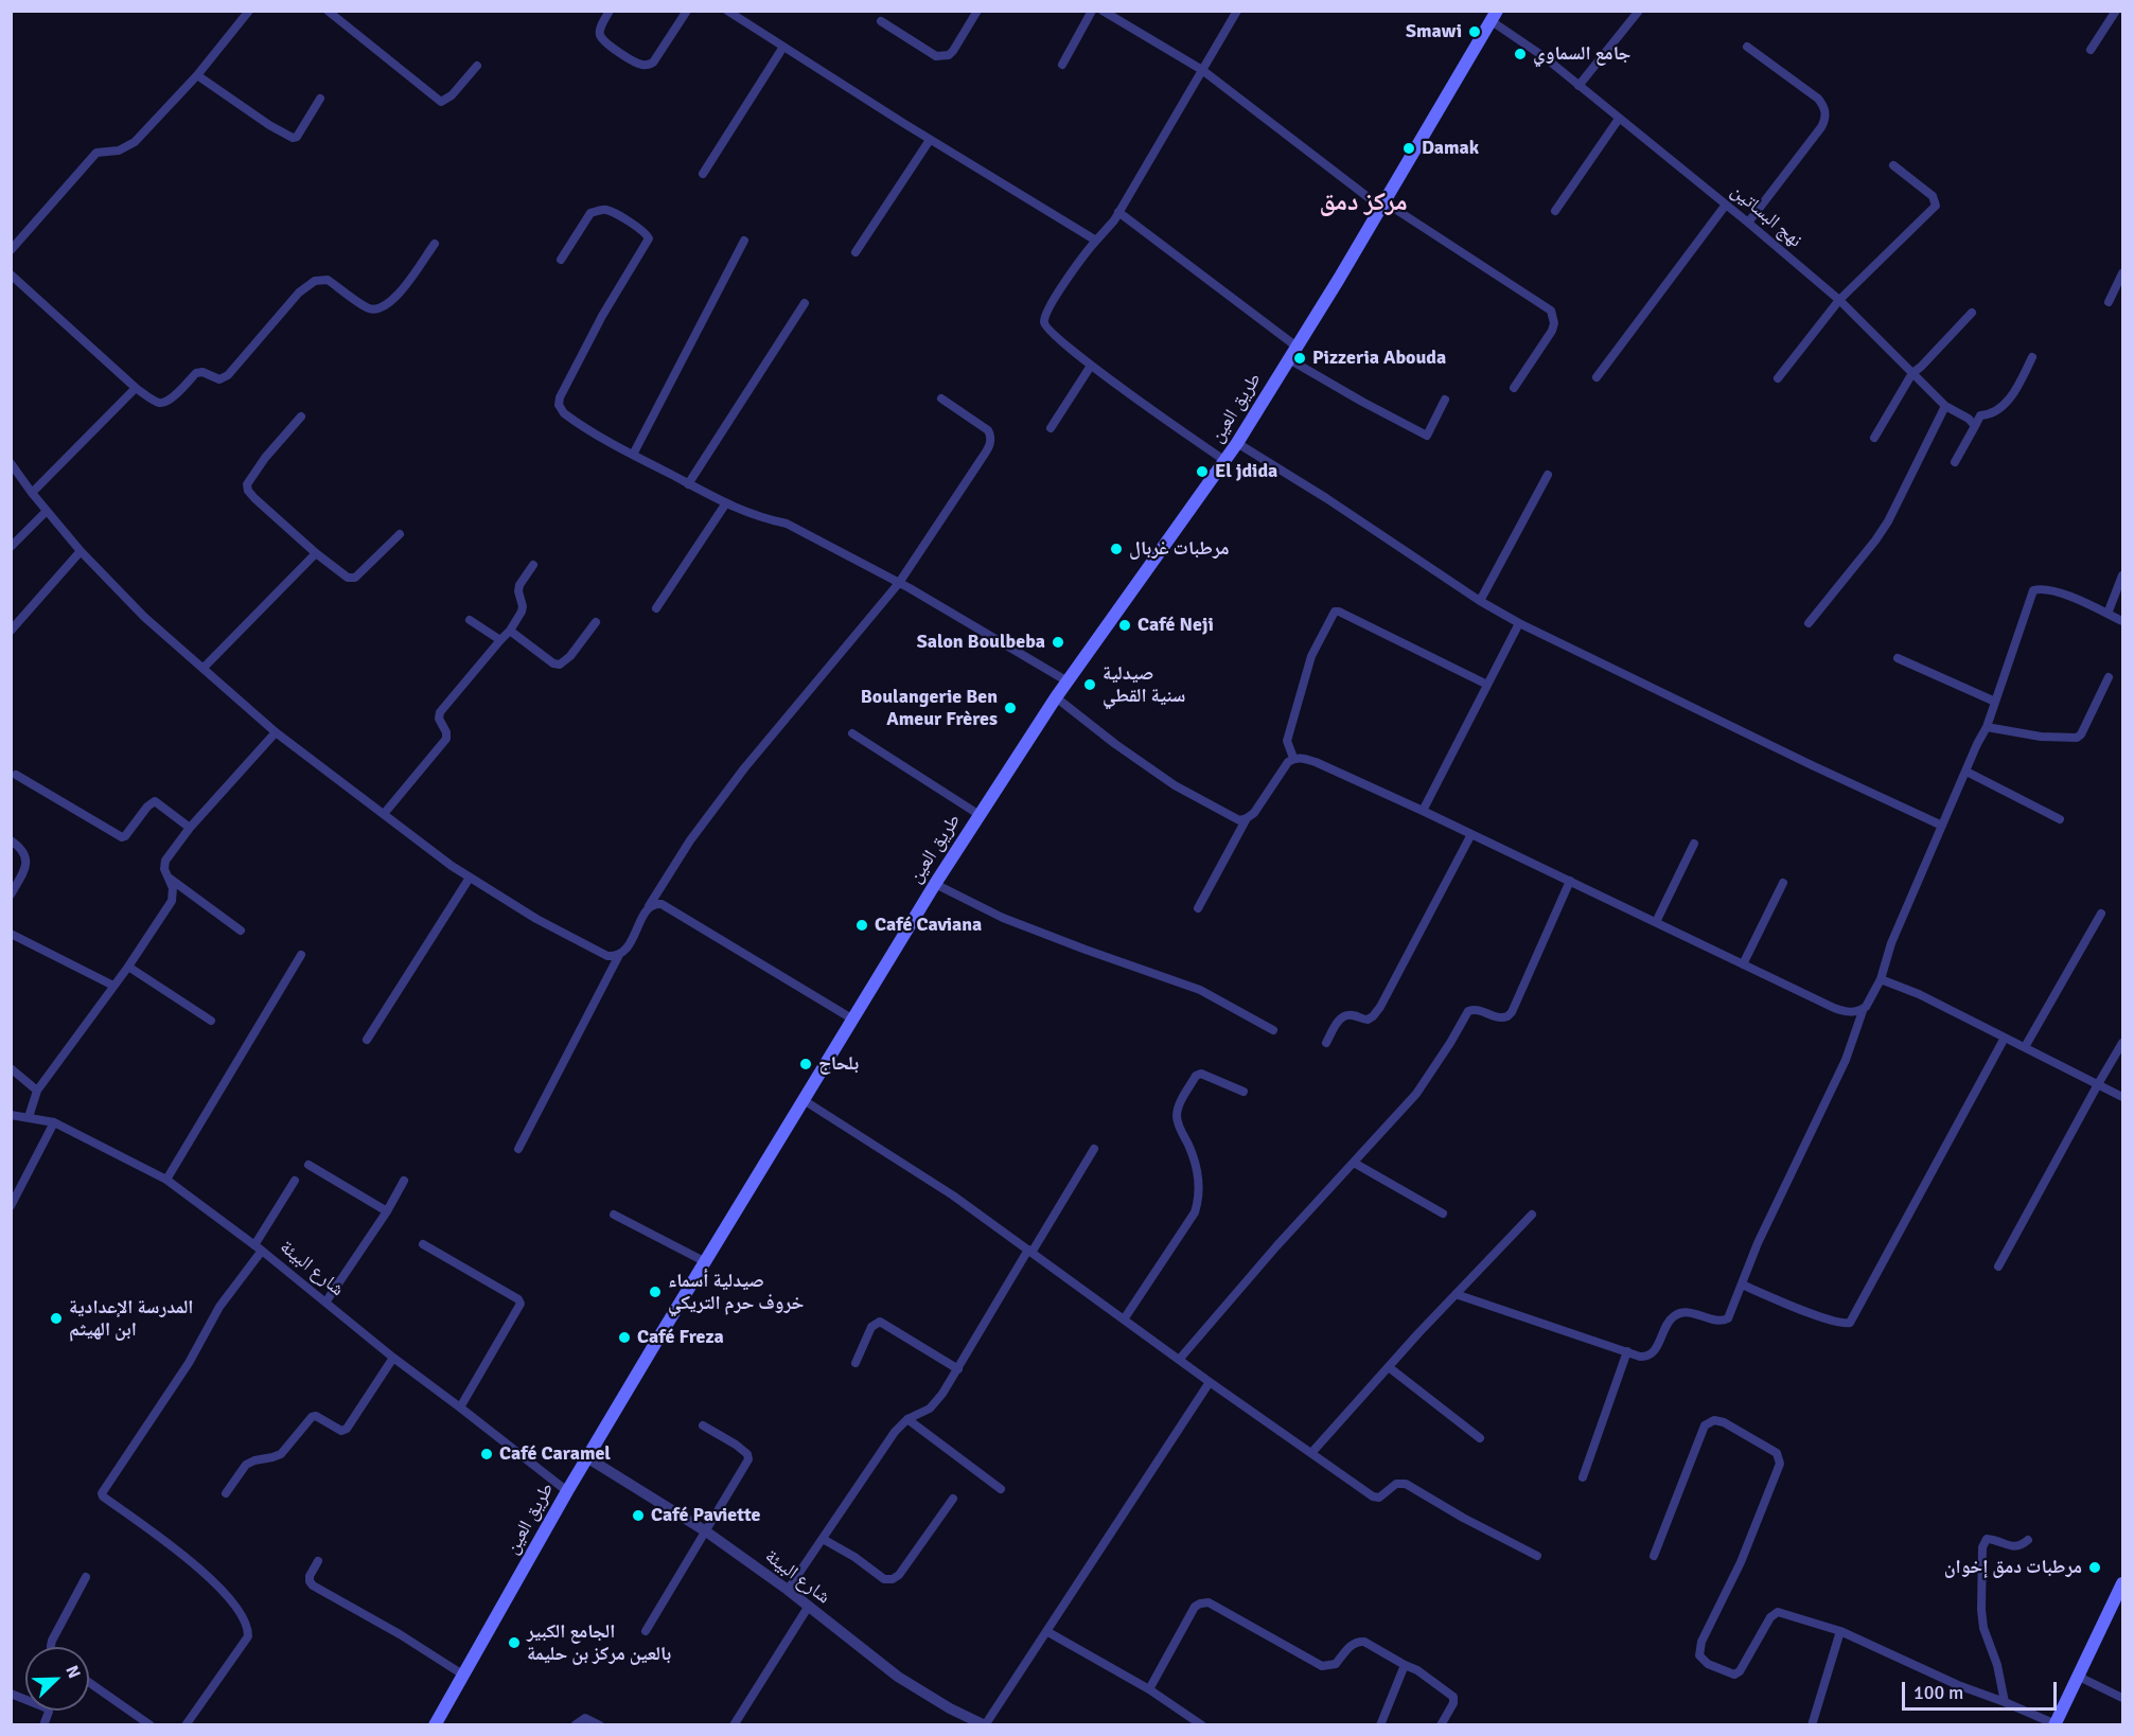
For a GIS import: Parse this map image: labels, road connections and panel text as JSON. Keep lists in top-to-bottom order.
{
  "streets": {
    "main road": ["طريق العين"],
    "street": ["نهج البساتين", "شارع البيئة"]
  },
  "crossings": [
    ["نهج البساتين", "طريق العين"],
    ["طريق العين", "شارع البيئة"]
  ],
  "districts": ["مركز دمق"],
  "places": [
    "Smawi",
    "جامع السماوي",
    "Damak",
    "Pizzeria Abouda",
    "El jdida",
    "مرطبات غربال",
    "Café Neji",
    "Salon Boulbeba",
    "صيدلية سنية القطي",
    "Boulangerie Ben Ameur Frères",
    "Café Caviana",
    "بلحاج",
    "صيدلية أسماء خروف حرم التريكي",
    "المدرسة الإعدادية ابن الهيثم",
    "Café Freza",
    "Café Caramel",
    "Café Paviette",
    "مرطبات دمق إخوان",
    "الجامع الكبير بالعين مركز بن حليمة"
  ],
  "scale_bar": "100 m",
  "north": "top right"
}
